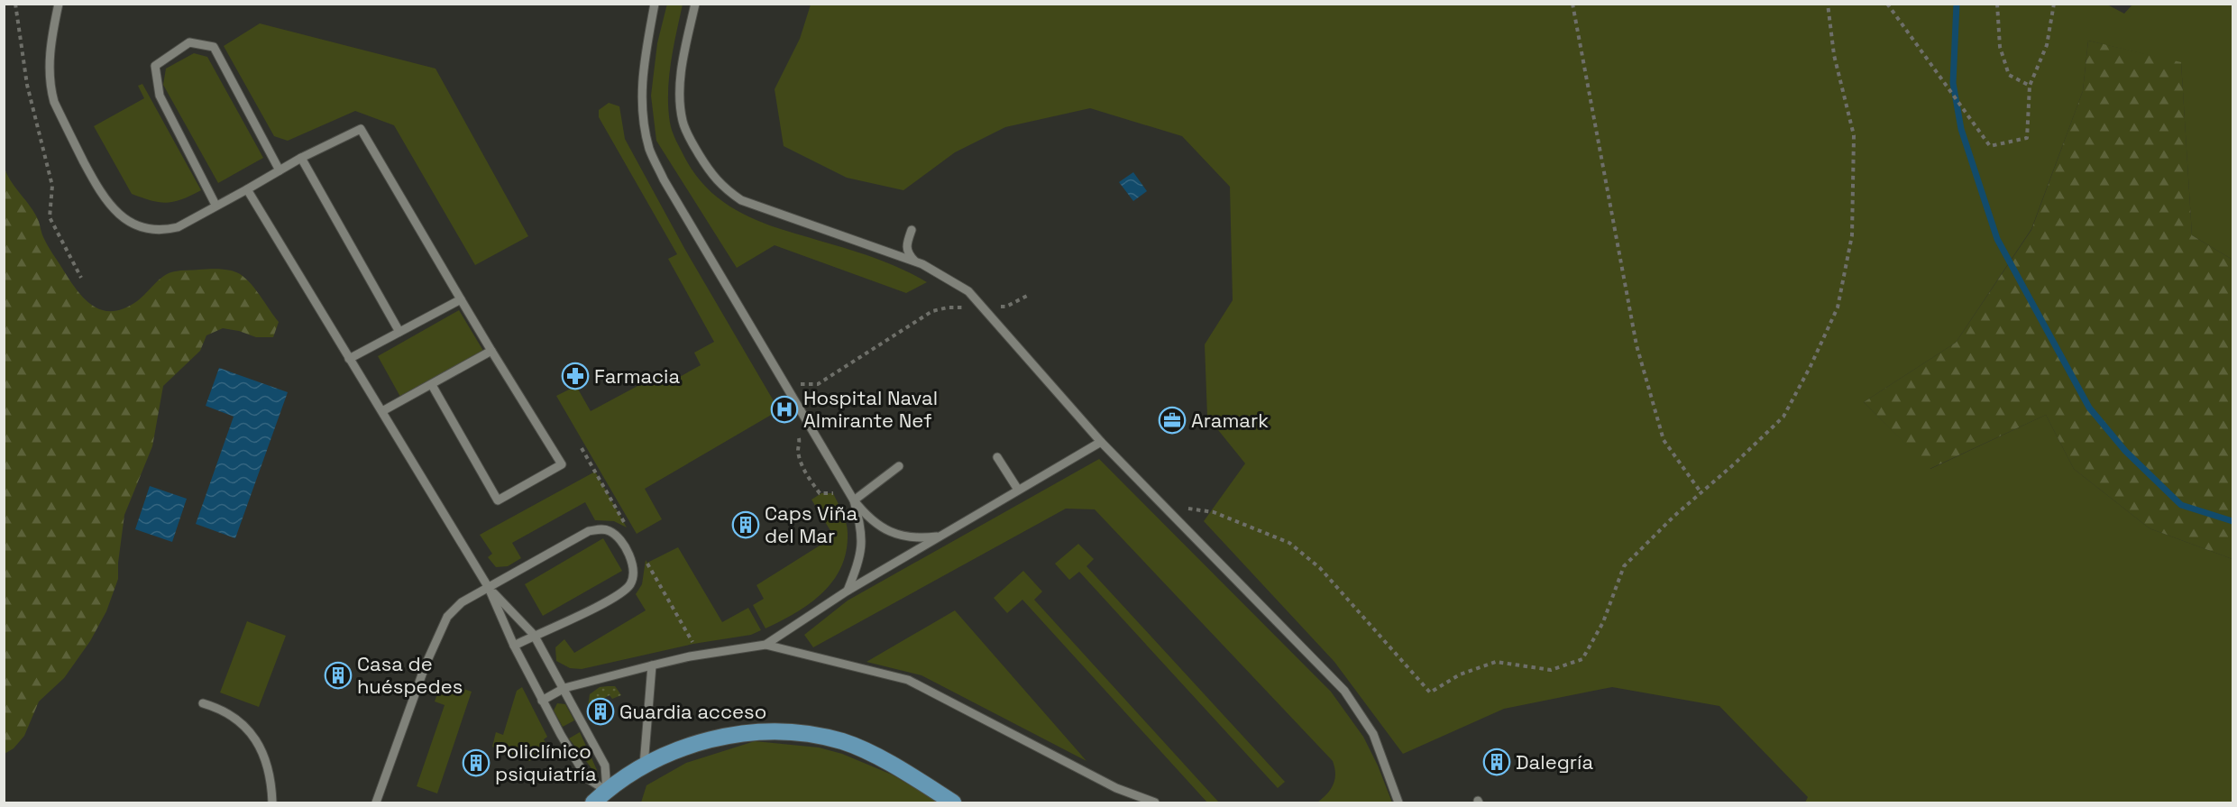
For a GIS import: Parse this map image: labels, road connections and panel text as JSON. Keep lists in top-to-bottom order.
{
  "places": {
    "pharmacy": ["Farmacia"],
    "hospital": ["Hospital Naval Almirante Nef"],
    "office": ["Aramark"],
    "building": [
      "Caps Viña del Mar",
      "Casa de huéspedes",
      "Guardia acceso",
      "Dalegría",
      "Policlínico psiquiatría"
    ]
  }
}
